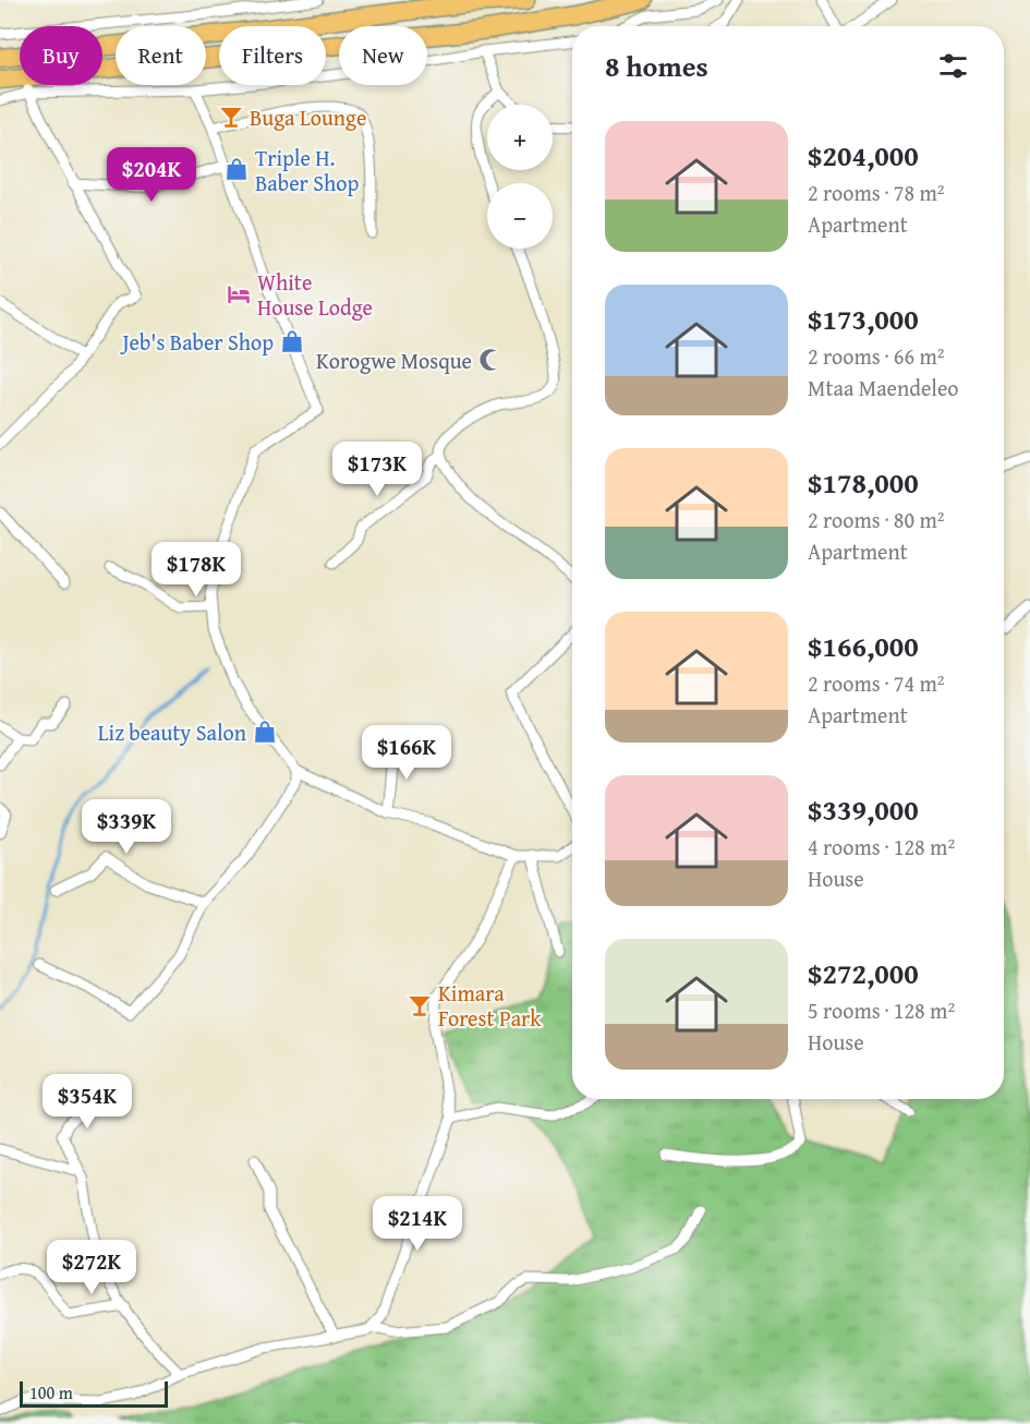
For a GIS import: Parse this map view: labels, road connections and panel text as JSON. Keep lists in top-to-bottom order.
{
  "places": {
    "bar": ["Buga Lounge", "Kimara Forest Park"],
    "shop": ["Triple H. Baber Shop", "Jeb's Baber Shop", "Liz beauty Salon"],
    "hotel": ["White House Lodge"],
    "mosque": ["Korogwe Mosque"]
  },
  "scale_bar": "100 m",
  "page": {
    "chip": [
      "Buy",
      "Rent",
      "Filters",
      "New"
    ],
    "heading": "8 homes",
    "map_buttons": ["+", "−"],
    "list": [
      {
        "name": "$204,000",
        "note": "2 rooms · 78 m² · Apartment"
      },
      {
        "name": "$173,000",
        "note": "2 rooms · 66 m² · Mtaa Maendeleo"
      },
      {
        "name": "$178,000",
        "note": "2 rooms · 80 m² · Apartment"
      },
      {
        "name": "$166,000",
        "note": "2 rooms · 74 m² · Apartment"
      },
      {
        "name": "$339,000",
        "note": "4 rooms · 128 m² · House"
      },
      {
        "name": "$272,000",
        "note": "5 rooms · 128 m² · House"
      }
    ],
    "price": [
      "$204K",
      "$173K",
      "$178K",
      "$166K",
      "$339K",
      "$354K",
      "$214K",
      "$272K"
    ],
    "scale": "100 m"
  }
}
